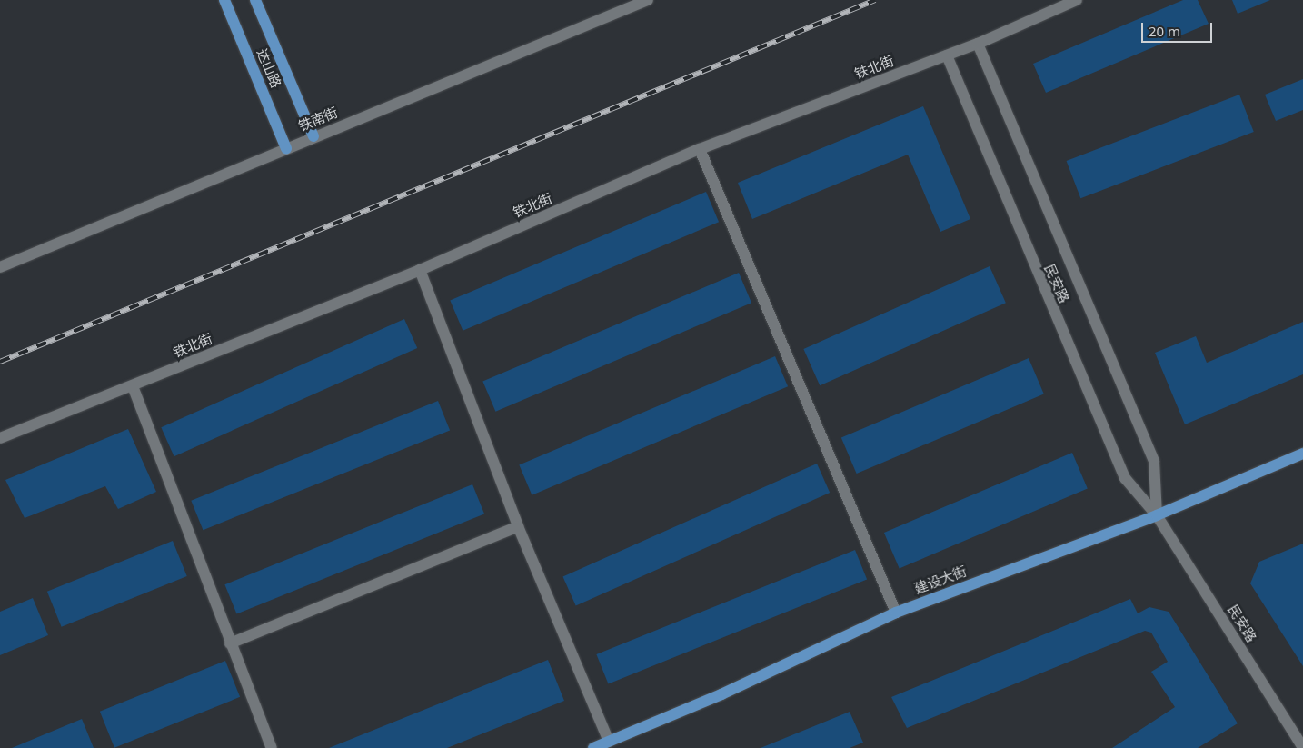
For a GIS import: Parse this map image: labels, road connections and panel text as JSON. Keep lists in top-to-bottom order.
{
  "streets": {
    "main road": ["达山路", "建设大街"],
    "street": ["铁北街", "铁南街", "民安路"]
  },
  "crossings": [
    ["铁北街", "民安路"],
    ["达山路", "铁南街"],
    ["民安路", "建设大街"]
  ],
  "scale_bar": "20 m"
}
